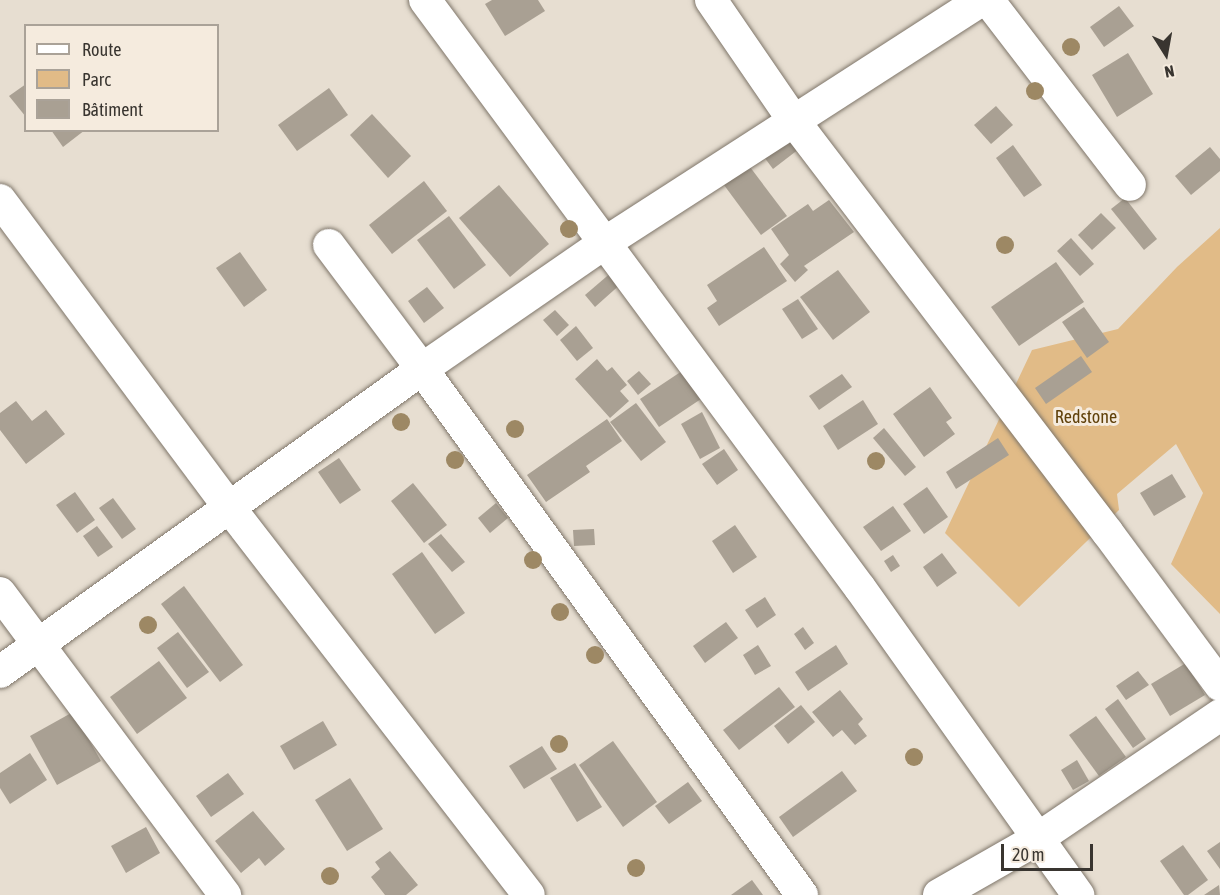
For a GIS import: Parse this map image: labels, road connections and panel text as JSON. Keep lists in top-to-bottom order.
{
  "parks": ["Redstone"],
  "legend": ["Route", "Parc", "Bâtiment"],
  "scale_bar": "20 m",
  "north": "bottom"
}
